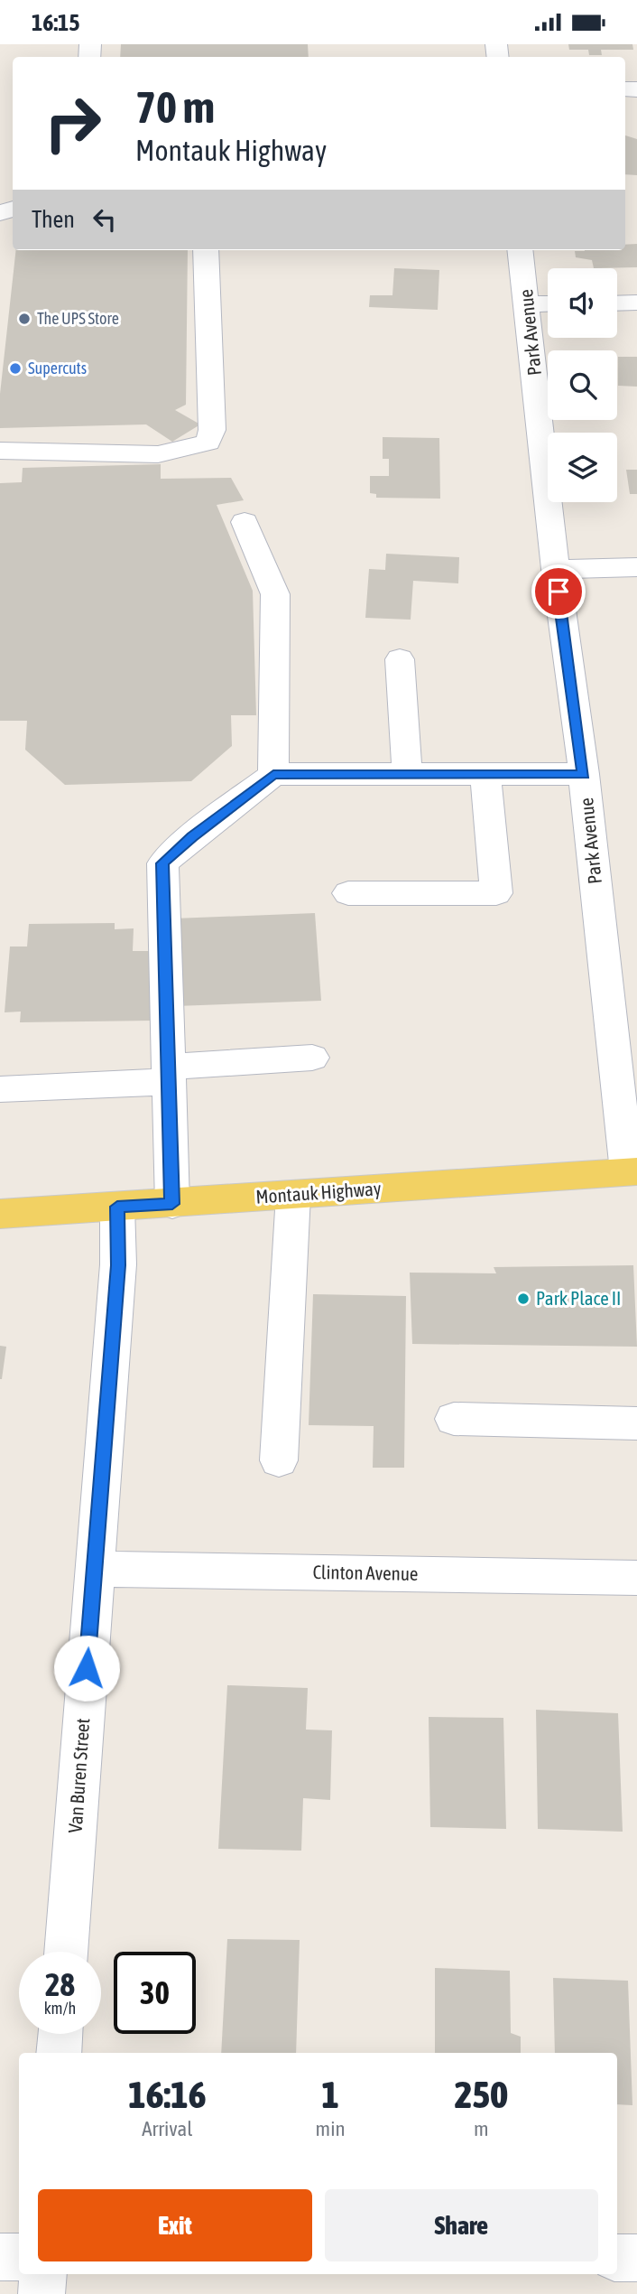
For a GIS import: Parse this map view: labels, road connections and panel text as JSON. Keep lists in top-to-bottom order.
{
  "streets": {
    "main road": ["Montauk Highway"],
    "street": ["Park Avenue", "Clinton Avenue", "Van Buren Street"]
  },
  "crossings": [
    ["Park Avenue", "Montauk Highway"],
    ["Montauk Highway", "Van Buren Street"],
    ["Clinton Avenue", "Van Buren Street"]
  ],
  "places": ["The UPS Store", "Supercuts", "Park Place II"],
  "page": {
    "status": "16:15",
    "turn": ["70 m", "Montauk Highway"],
    "then": "Then",
    "speed": "28 km/h",
    "limit": "30",
    "eta": [
      "16:16",
      "Arrival",
      "1",
      "min",
      "250",
      "m"
    ],
    "buttons": ["Exit", "Share"]
  }
}
